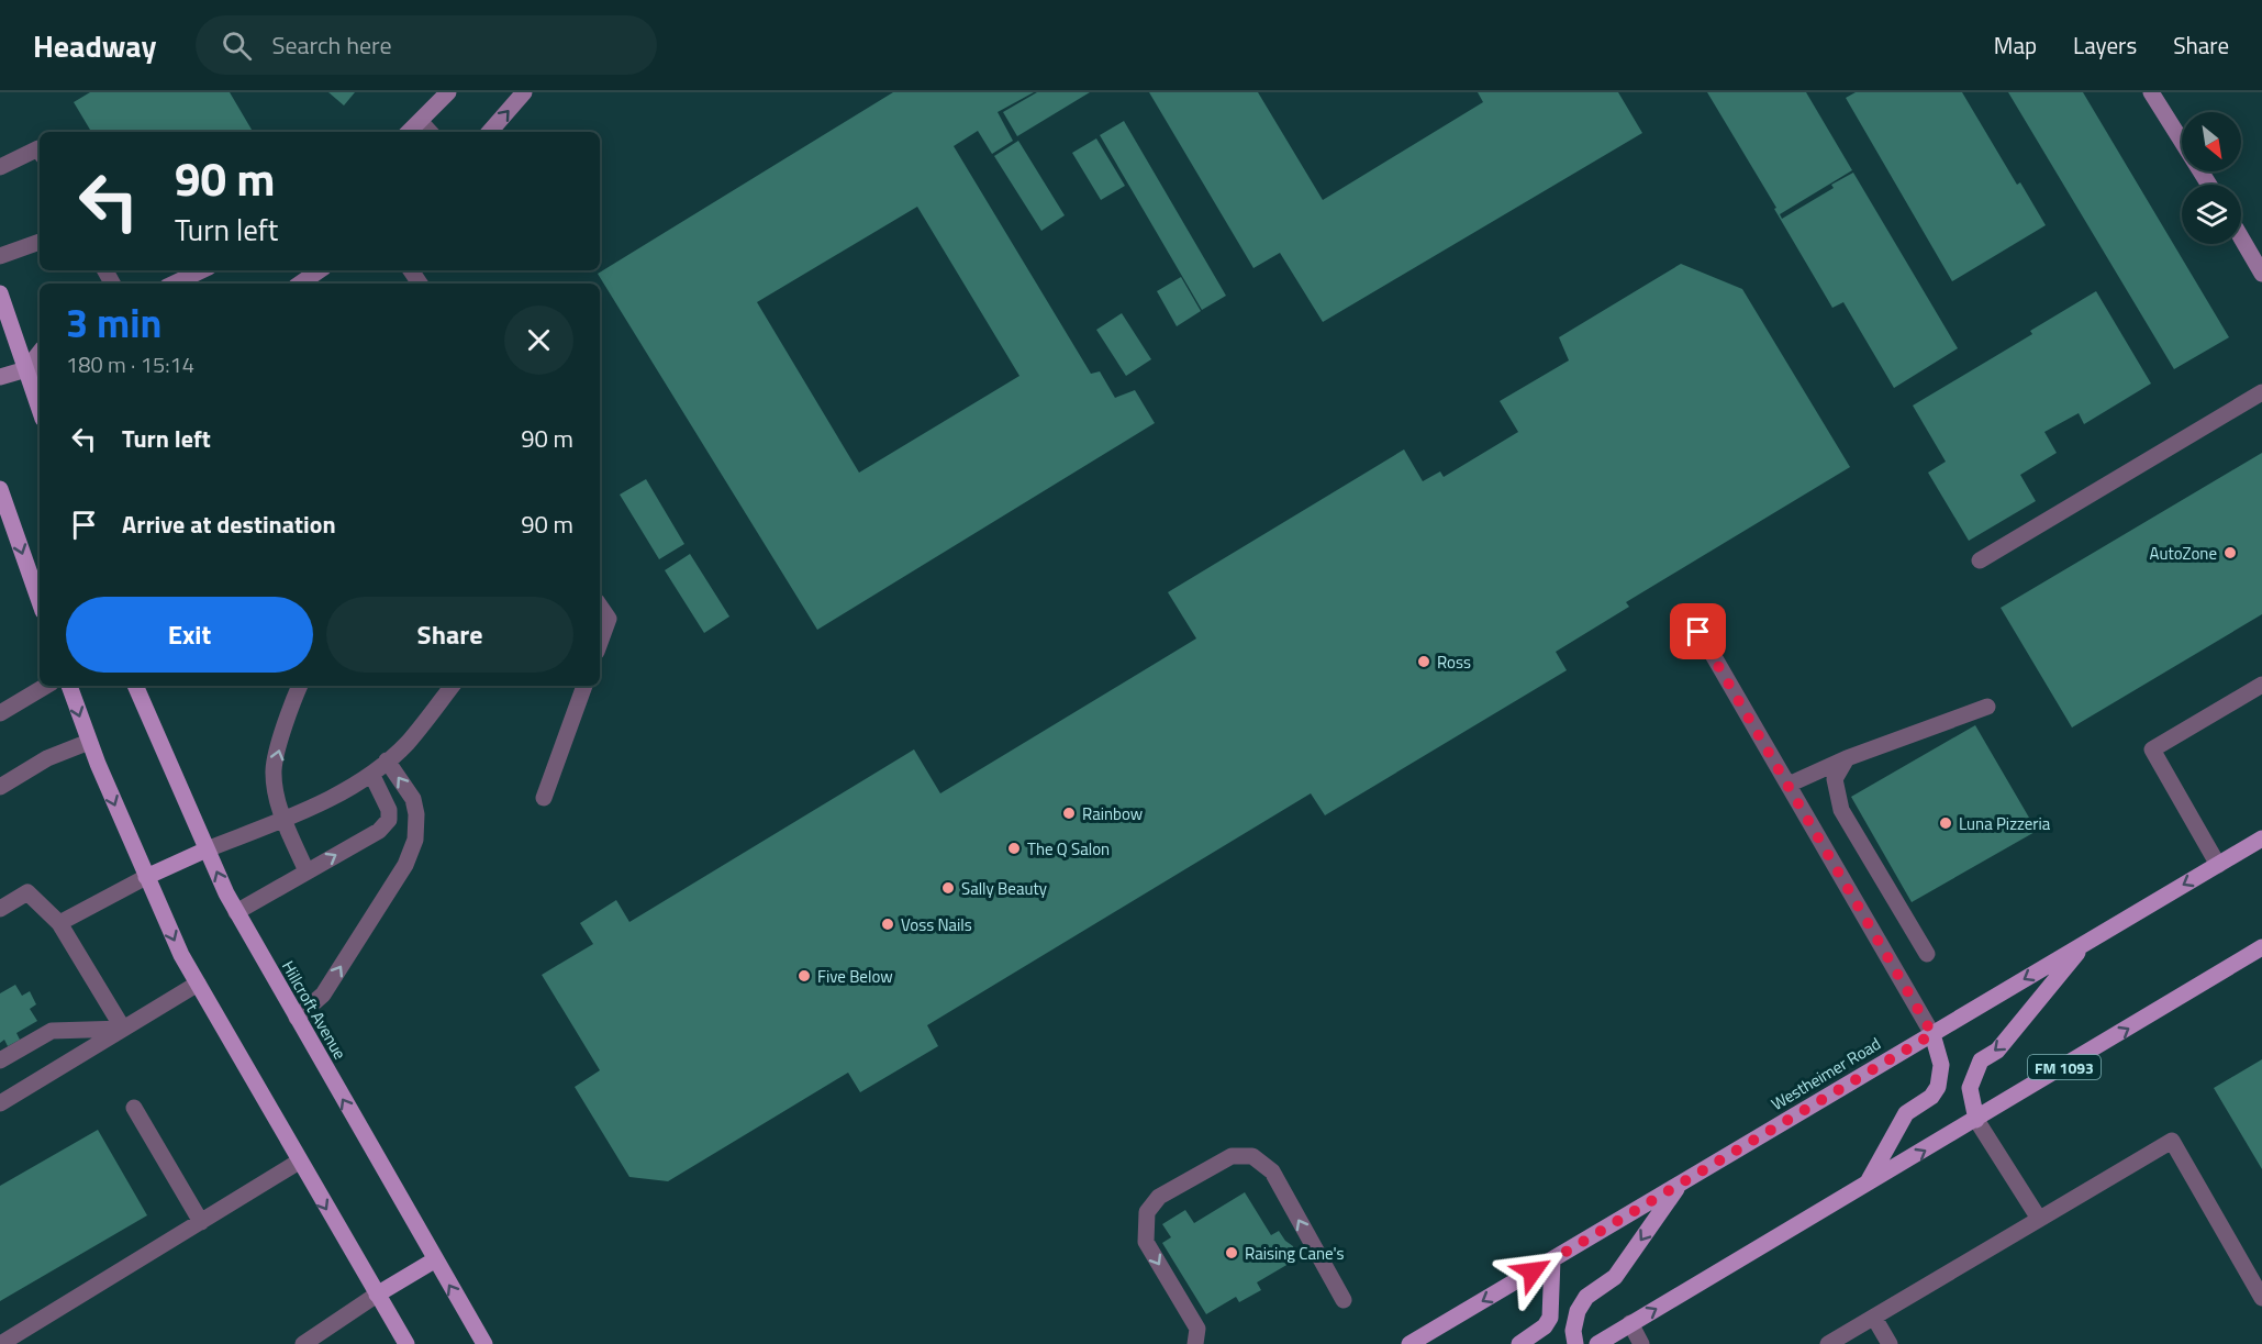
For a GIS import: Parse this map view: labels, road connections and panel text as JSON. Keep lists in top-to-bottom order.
{
  "streets": {
    "main road": ["Hillcroft Avenue", "FM 1093", "Westheimer Road"]
  },
  "places": [
    "AutoZone",
    "Ross",
    "Rainbow",
    "Luna Pizzeria",
    "The Q Salon",
    "Sally Beauty",
    "Voss Nails",
    "Five Below",
    "Raising Cane's"
  ],
  "north": "bottom right",
  "page": {
    "header": "Headway",
    "search": "Search here",
    "nav": ["Map", "Layers", "Share"],
    "turn": ["90 m", "Turn left"],
    "heading": ["3 min", "180 m · 15:14"],
    "list": [
      {
        "name": "Turn left",
        "value": "90 m"
      },
      {
        "name": "Arrive at destination",
        "value": "90 m"
      }
    ],
    "buttons": ["Exit", "Share"]
  }
}
